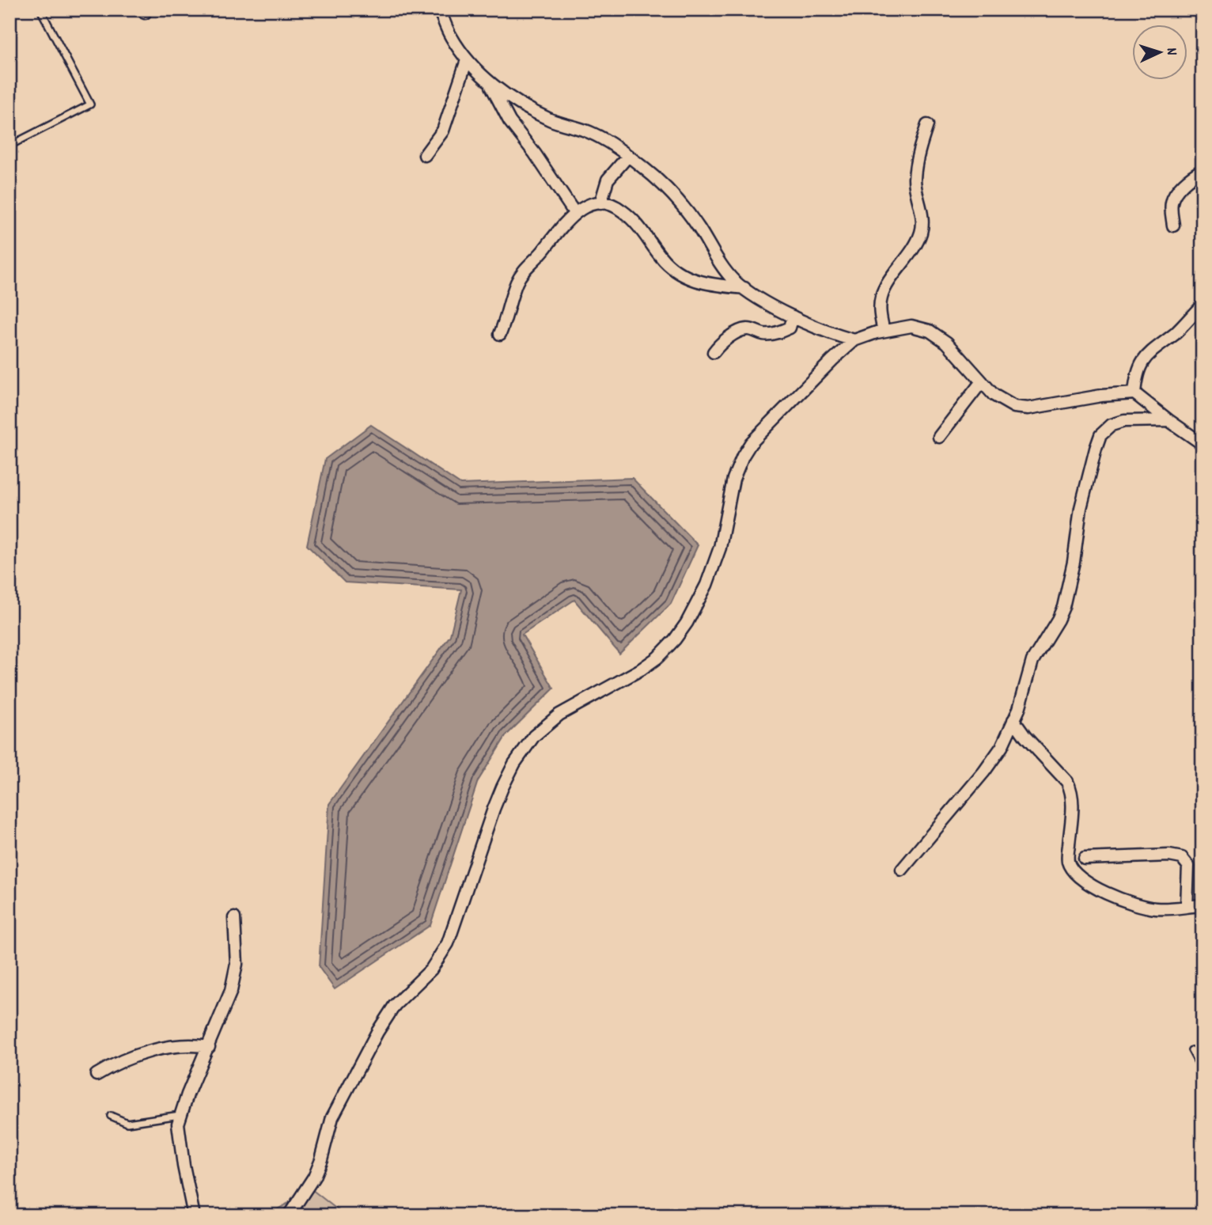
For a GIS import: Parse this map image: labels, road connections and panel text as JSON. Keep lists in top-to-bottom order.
{
  "north": "right"
}
